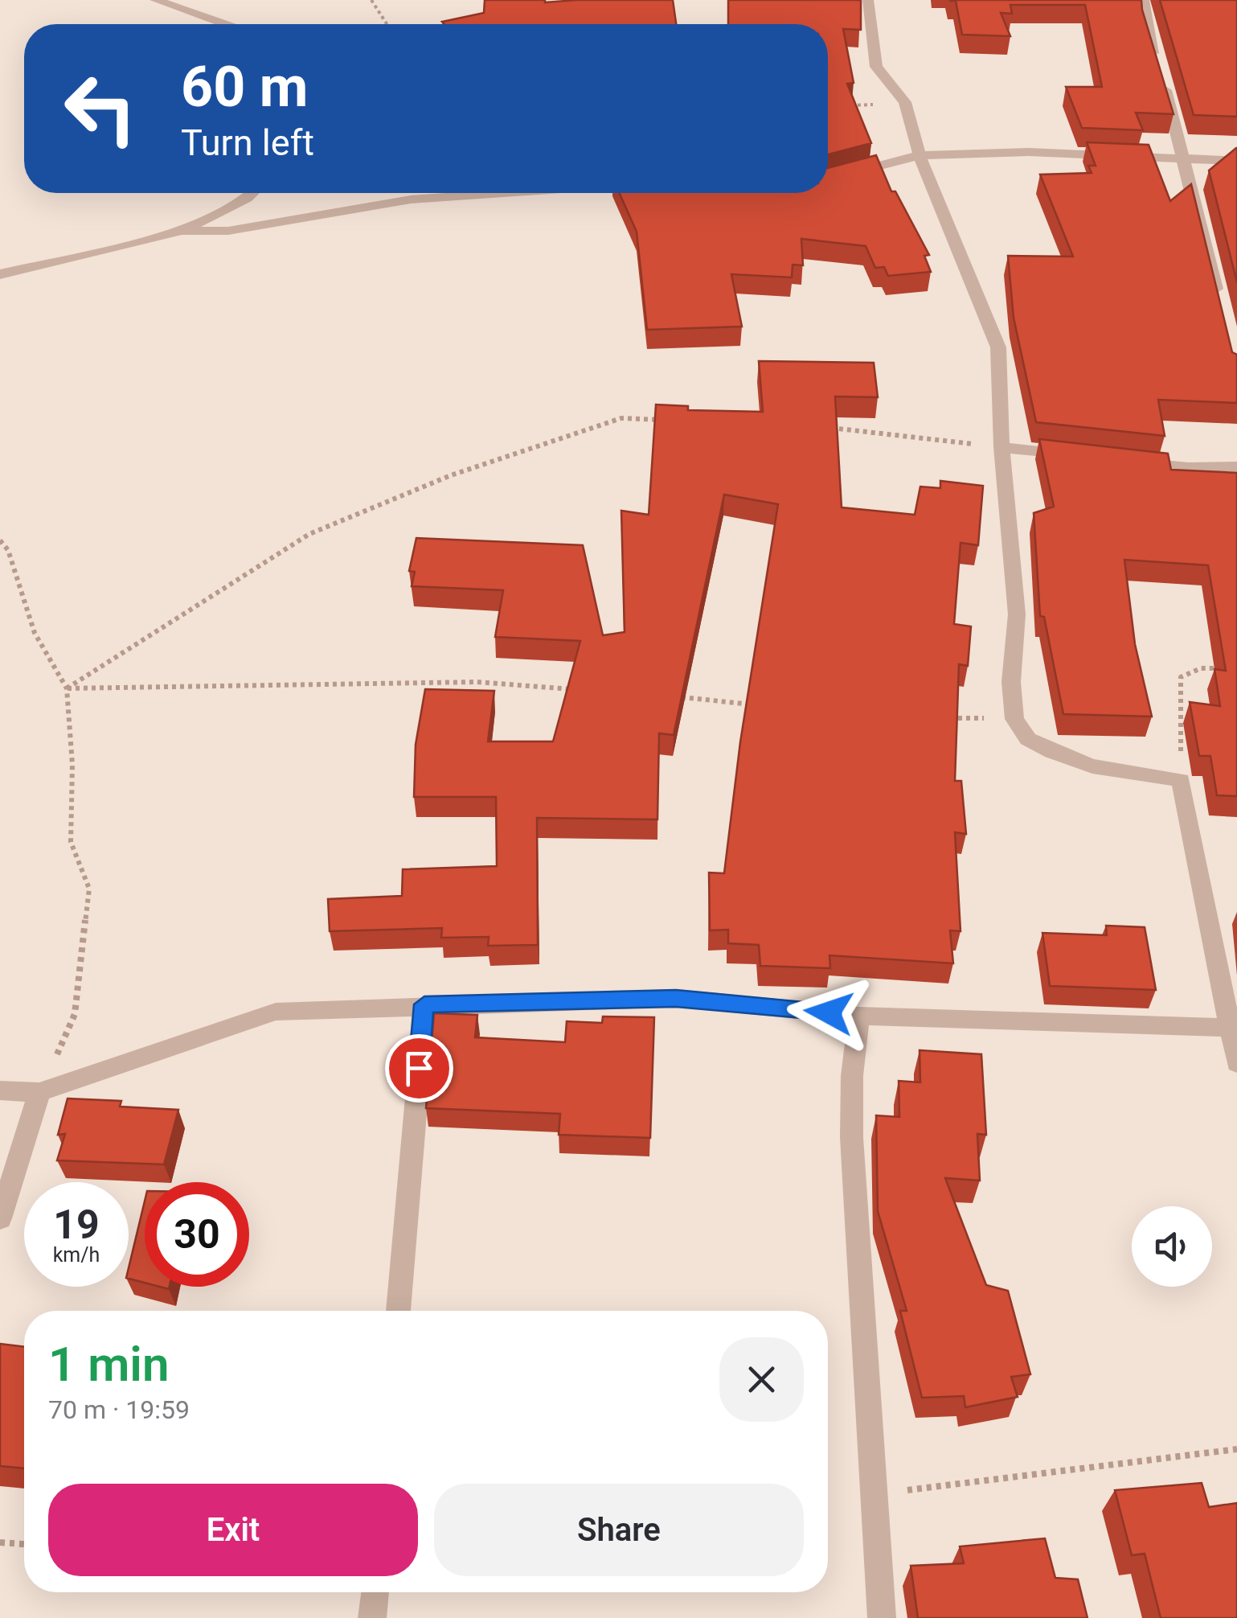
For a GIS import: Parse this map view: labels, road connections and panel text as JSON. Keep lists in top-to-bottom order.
{
  "page": {
    "turn": ["60 m", "Turn left"],
    "speed": "19 km/h",
    "limit": "30",
    "heading": ["1 min", "70 m · 19:59"],
    "buttons": ["Exit", "Share"]
  }
}
